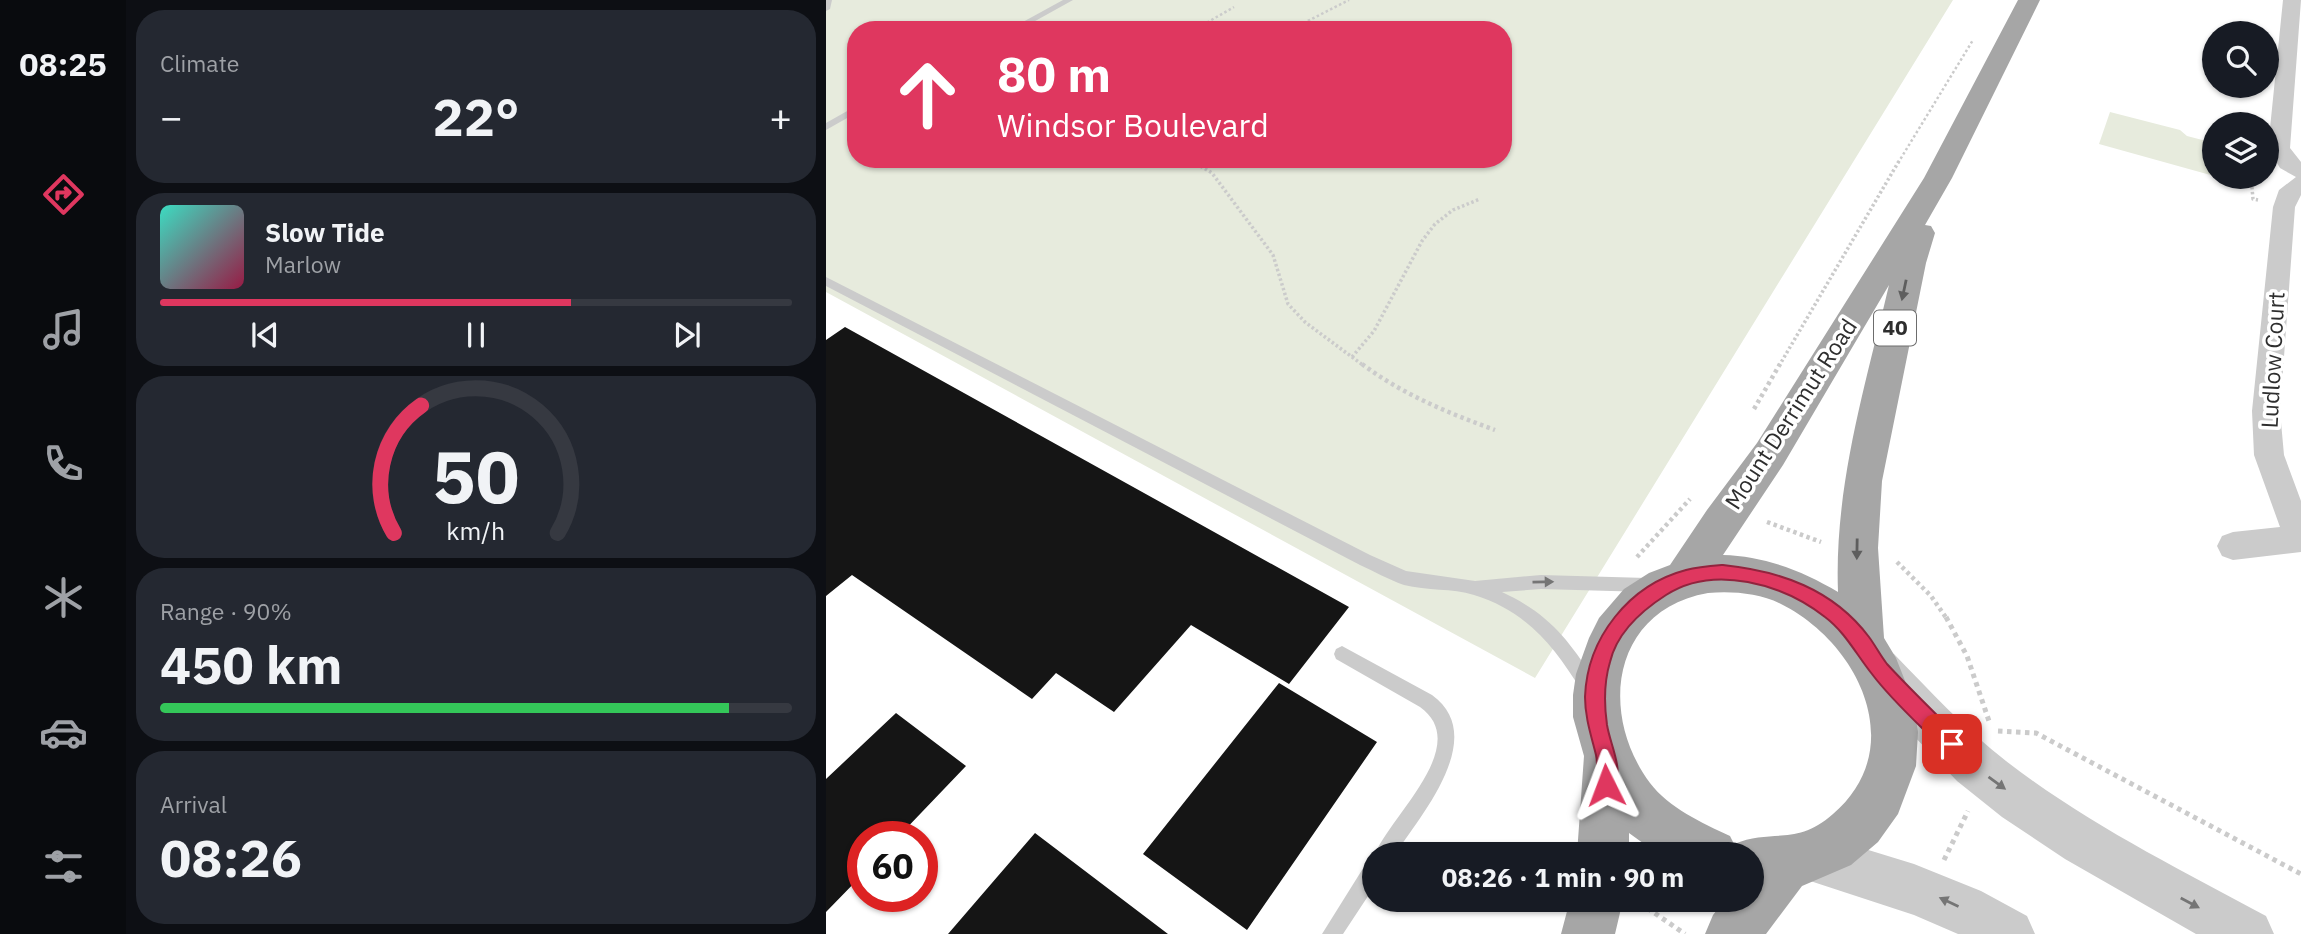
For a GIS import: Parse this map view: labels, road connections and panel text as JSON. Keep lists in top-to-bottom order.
{
  "streets": {
    "main road": ["40", "Mount Derrimut Road"],
    "street": ["Ludlow Court"]
  },
  "crossings": [
    ["40", "Mount Derrimut Road"]
  ],
  "page": {
    "tabs": "08:25",
    "tile": [
      "Climate",
      ["Range · 90%", "450 km"],
      ["Arrival", "08:26"]
    ],
    "turn": ["80 m", "Windsor Boulevard"],
    "heat": ["−", "22°", "+"],
    "song": ["Slow Tide", "Marlow"],
    "limit": "60",
    "trip": "08:26 · 1 min · 90 m",
    "gauge": ["50", "km/h"]
  }
}
